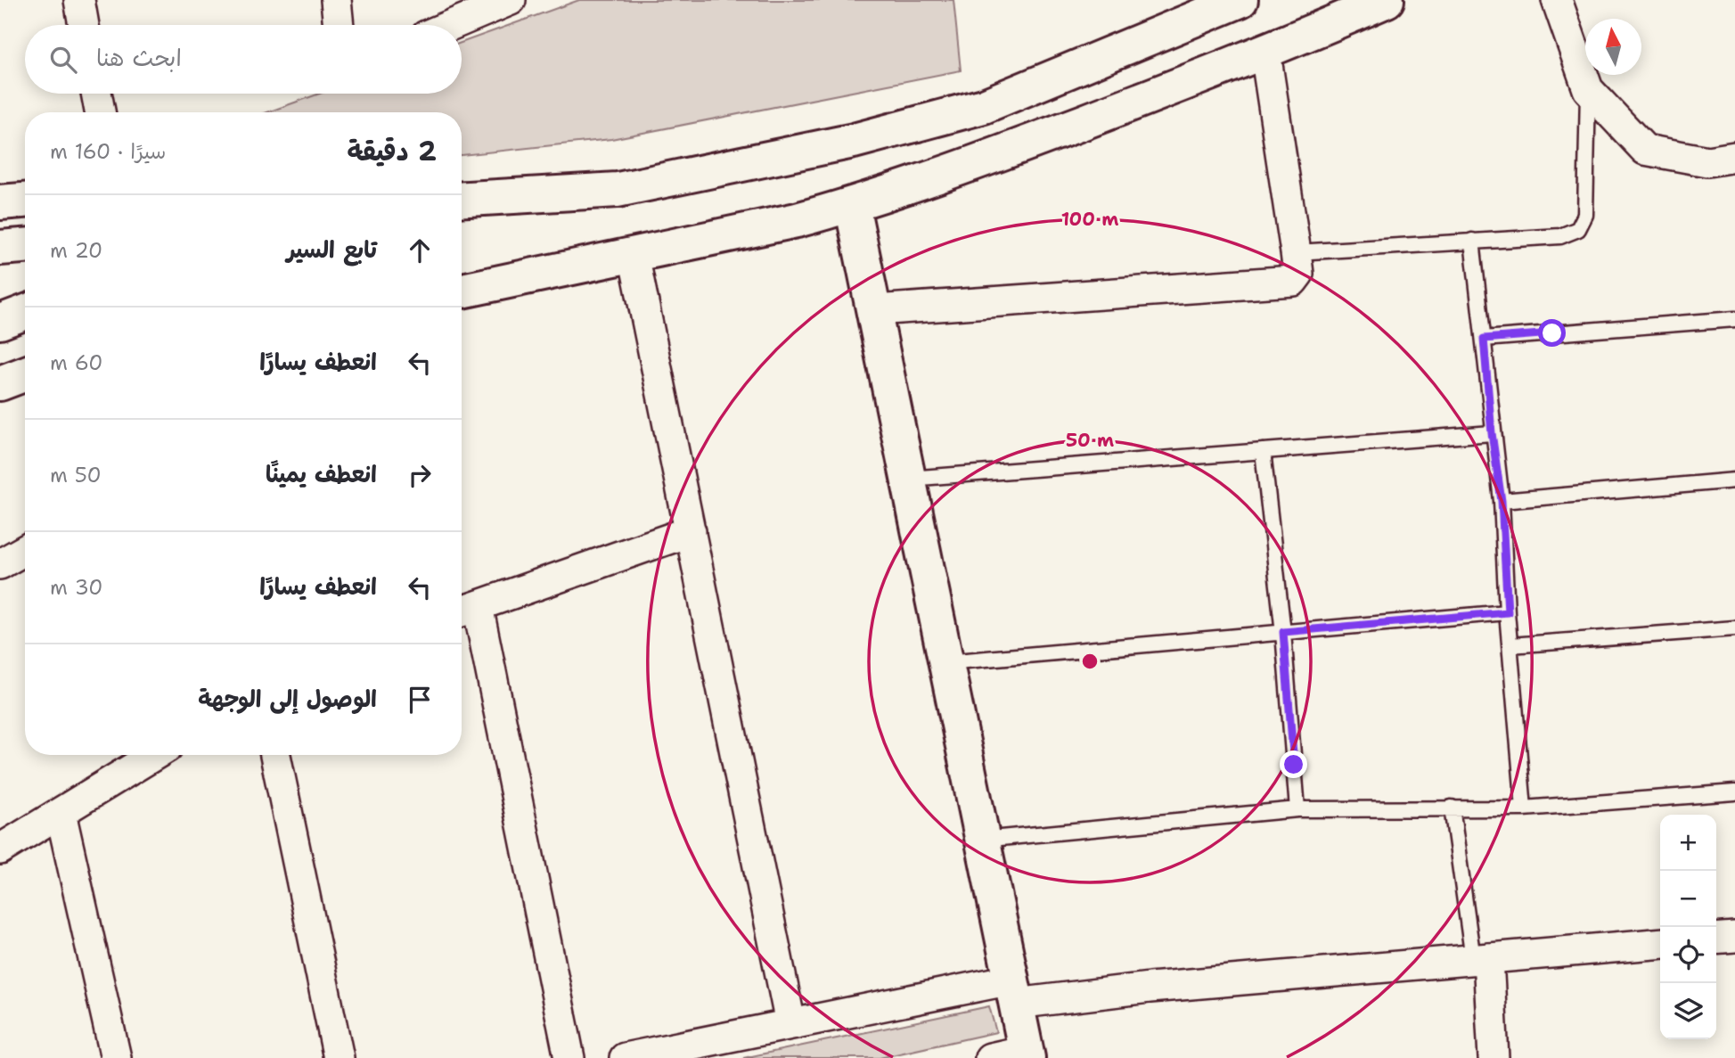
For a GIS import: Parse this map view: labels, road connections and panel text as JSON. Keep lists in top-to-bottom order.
{
  "north": "top",
  "page": {
    "search": "ابحث هنا",
    "heading": ["2 دقيقة", "سيرًا · 160 m"],
    "list": [
      ["تابع السير", "20 m"],
      ["انعطف يسارًا", "60 m"],
      ["انعطف يمينًا", "50 m"],
      ["انعطف يسارًا", "30 m"],
      "الوصول إلى الوجهة"
    ],
    "map_buttons": ["+", "−"]
  },
  "rings": ["100 m", "50 m"]
}
